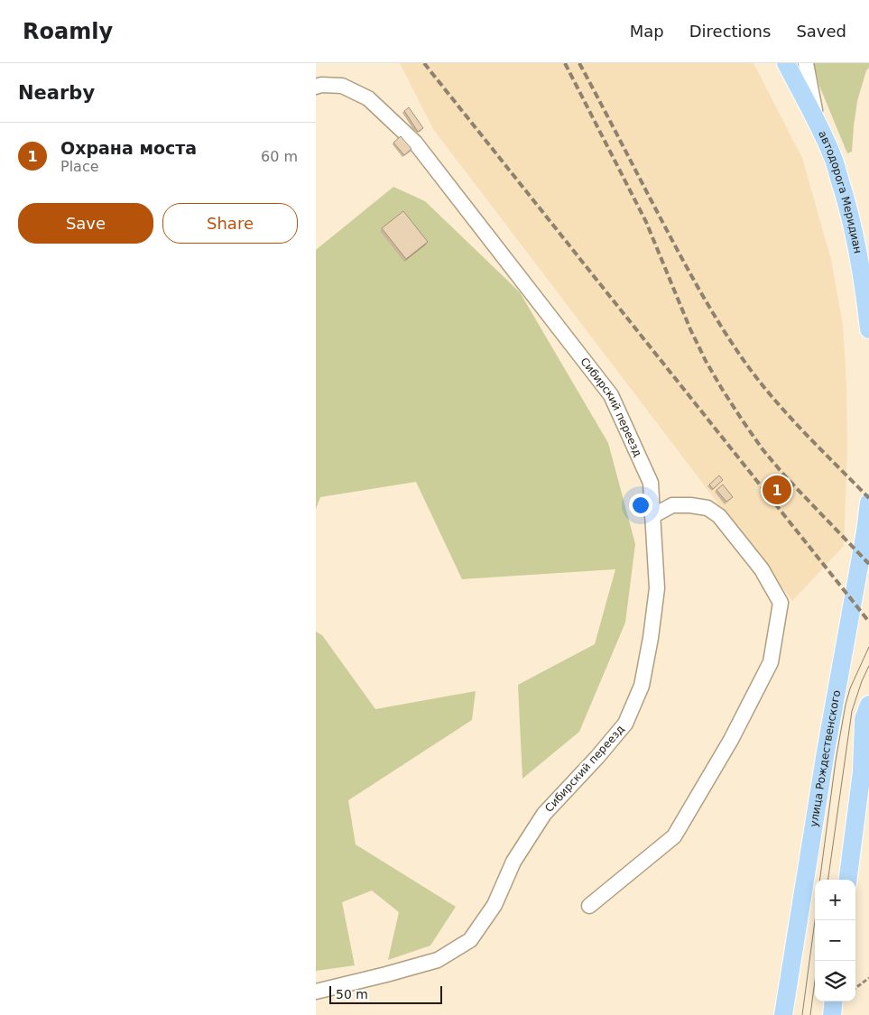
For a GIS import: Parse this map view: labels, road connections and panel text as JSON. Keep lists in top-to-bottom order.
{
  "streets": {
    "main road": ["автодорога Меридиан", "улица Рождественского"],
    "street": ["Сибирский переезд"]
  },
  "scale_bar": "50 m",
  "page": {
    "header": "Roamly",
    "nav": ["Map", "Directions", "Saved"],
    "heading": "Nearby",
    "list": [
      {
        "mark": "1",
        "name": "Охрана моста",
        "note": "Place",
        "value": "60 m"
      }
    ],
    "buttons": ["Save", "Share"],
    "pins": "1",
    "map_buttons": ["+", "−"],
    "scale": "50 m"
  }
}
